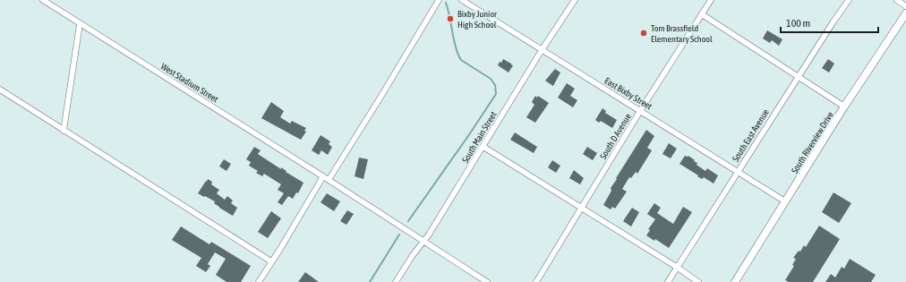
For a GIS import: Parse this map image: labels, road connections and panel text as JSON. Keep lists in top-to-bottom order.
{
  "streets": {
    "street": [
      "West Stadium Street",
      "East Bixby Street",
      "South East Avenue",
      "South D Avenue",
      "South Main Street",
      "South Riverview Drive"
    ]
  },
  "crossings": [
    ["West Stadium Street", "South Main Street"],
    ["East Bixby Street", "South East Avenue"],
    ["East Bixby Street", "South D Avenue"],
    ["East Bixby Street", "South Main Street"],
    ["East Bixby Street", "South Riverview Drive"]
  ],
  "places": ["Bixby Junior High School", "Tom Brassfield Elementary School"],
  "scale_bar": "100 m"
}
